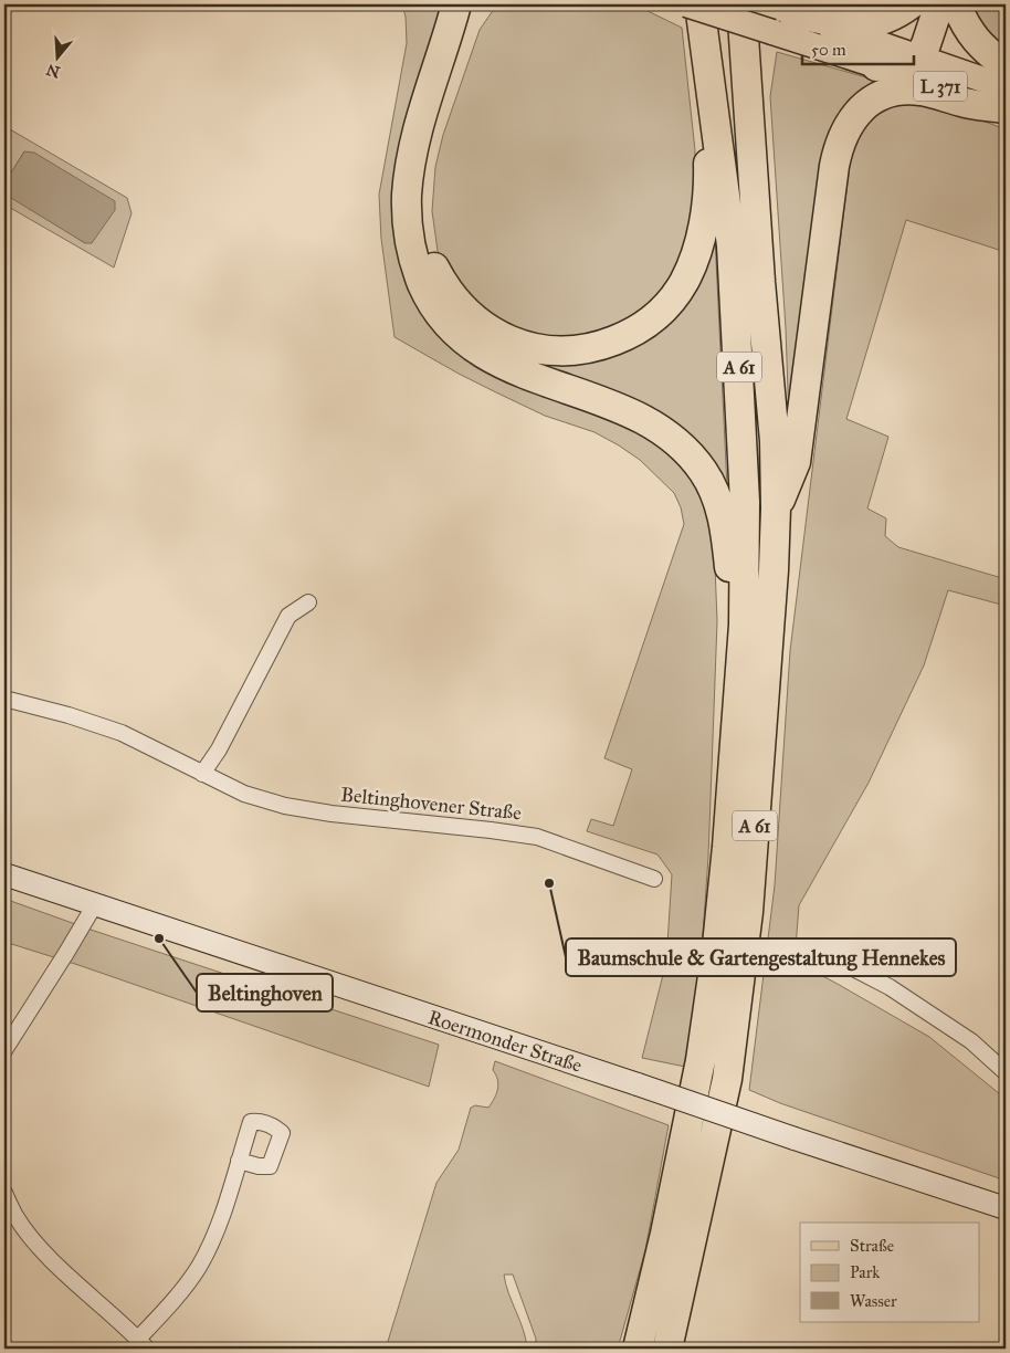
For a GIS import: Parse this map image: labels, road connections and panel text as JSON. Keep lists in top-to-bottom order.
{
  "streets": {
    "highway": ["A 61"],
    "main road": ["L 371", "Roermonder Straße"],
    "street": ["Beltinghovener Straße"]
  },
  "crossings": [
    ["L 371", "A 61"]
  ],
  "places": ["Baumschule & Gartengestaltung Hennekes", "Beltinghoven"],
  "legend": ["Straße", "Park", "Wasser"],
  "scale_bar": "50 m",
  "north": "bottom"
}
